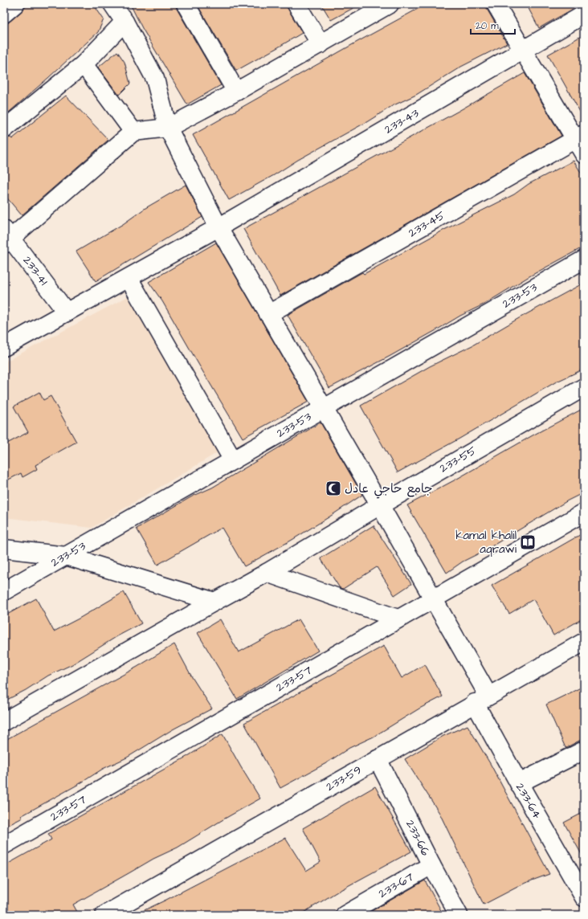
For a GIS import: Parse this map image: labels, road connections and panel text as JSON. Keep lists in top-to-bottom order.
{
  "streets": {
    "street": [
      "233-43",
      "233-45",
      "233-41",
      "233-53",
      "233-55",
      "233-57",
      "233-59",
      "233-64",
      "233-66",
      "233-67"
    ]
  },
  "crossings": [
    ["233-43", "233-41"],
    ["233-43", "233-64"],
    ["233-45", "233-64"],
    ["233-53", "233-64"],
    ["233-55", "233-64"],
    ["233-57", "233-64"],
    ["233-59", "233-64"],
    ["233-59", "233-66"],
    ["233-66", "233-67"]
  ],
  "places": {
    "mosque": ["جامع حاجي عادل"],
    "library": ["kamal khalil aqrawi"]
  },
  "scale_bar": "20 m"
}
